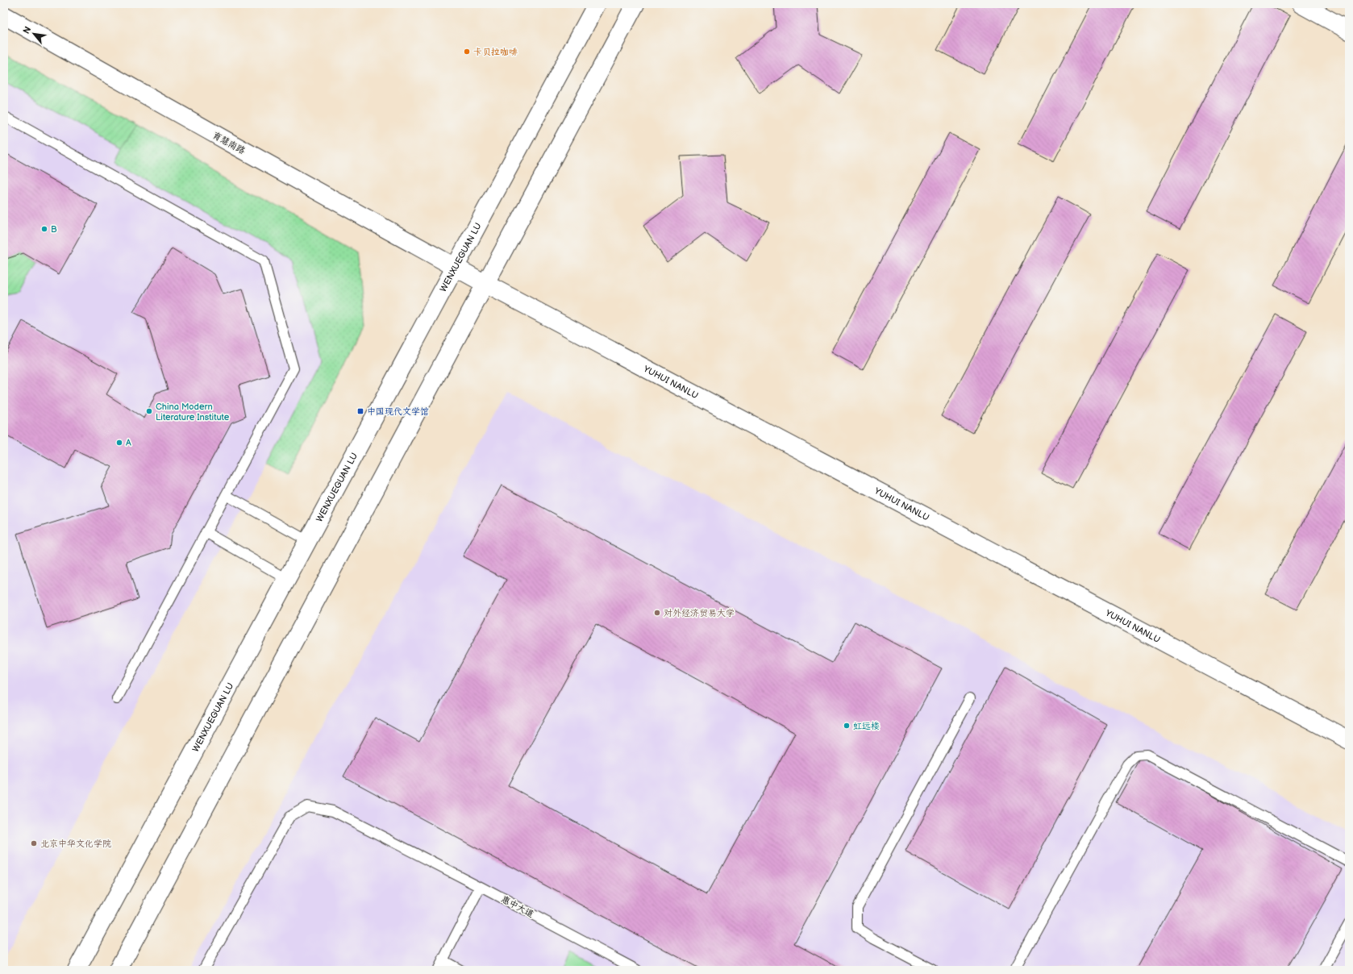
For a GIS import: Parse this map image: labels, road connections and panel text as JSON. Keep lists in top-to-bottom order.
{
  "streets": {
    "main road": ["育慧南路", "WENXUEGUAN LU", "YUHUI NANLU"],
    "lane": ["惠中大道"]
  },
  "crossings": [
    ["育慧南路", "WENXUEGUAN LU"],
    ["育慧南路", "YUHUI NANLU"],
    ["WENXUEGUAN LU", "YUHUI NANLU"]
  ],
  "places": {
    "other": [
      "卡贝拉咖啡",
      "B",
      "China Modern Literature Institute",
      "A",
      "对外经济贸易大学",
      "虹远楼",
      "北京中华文化学院"
    ],
    "transit": ["中国现代文学馆"]
  },
  "north": "top left"
}
